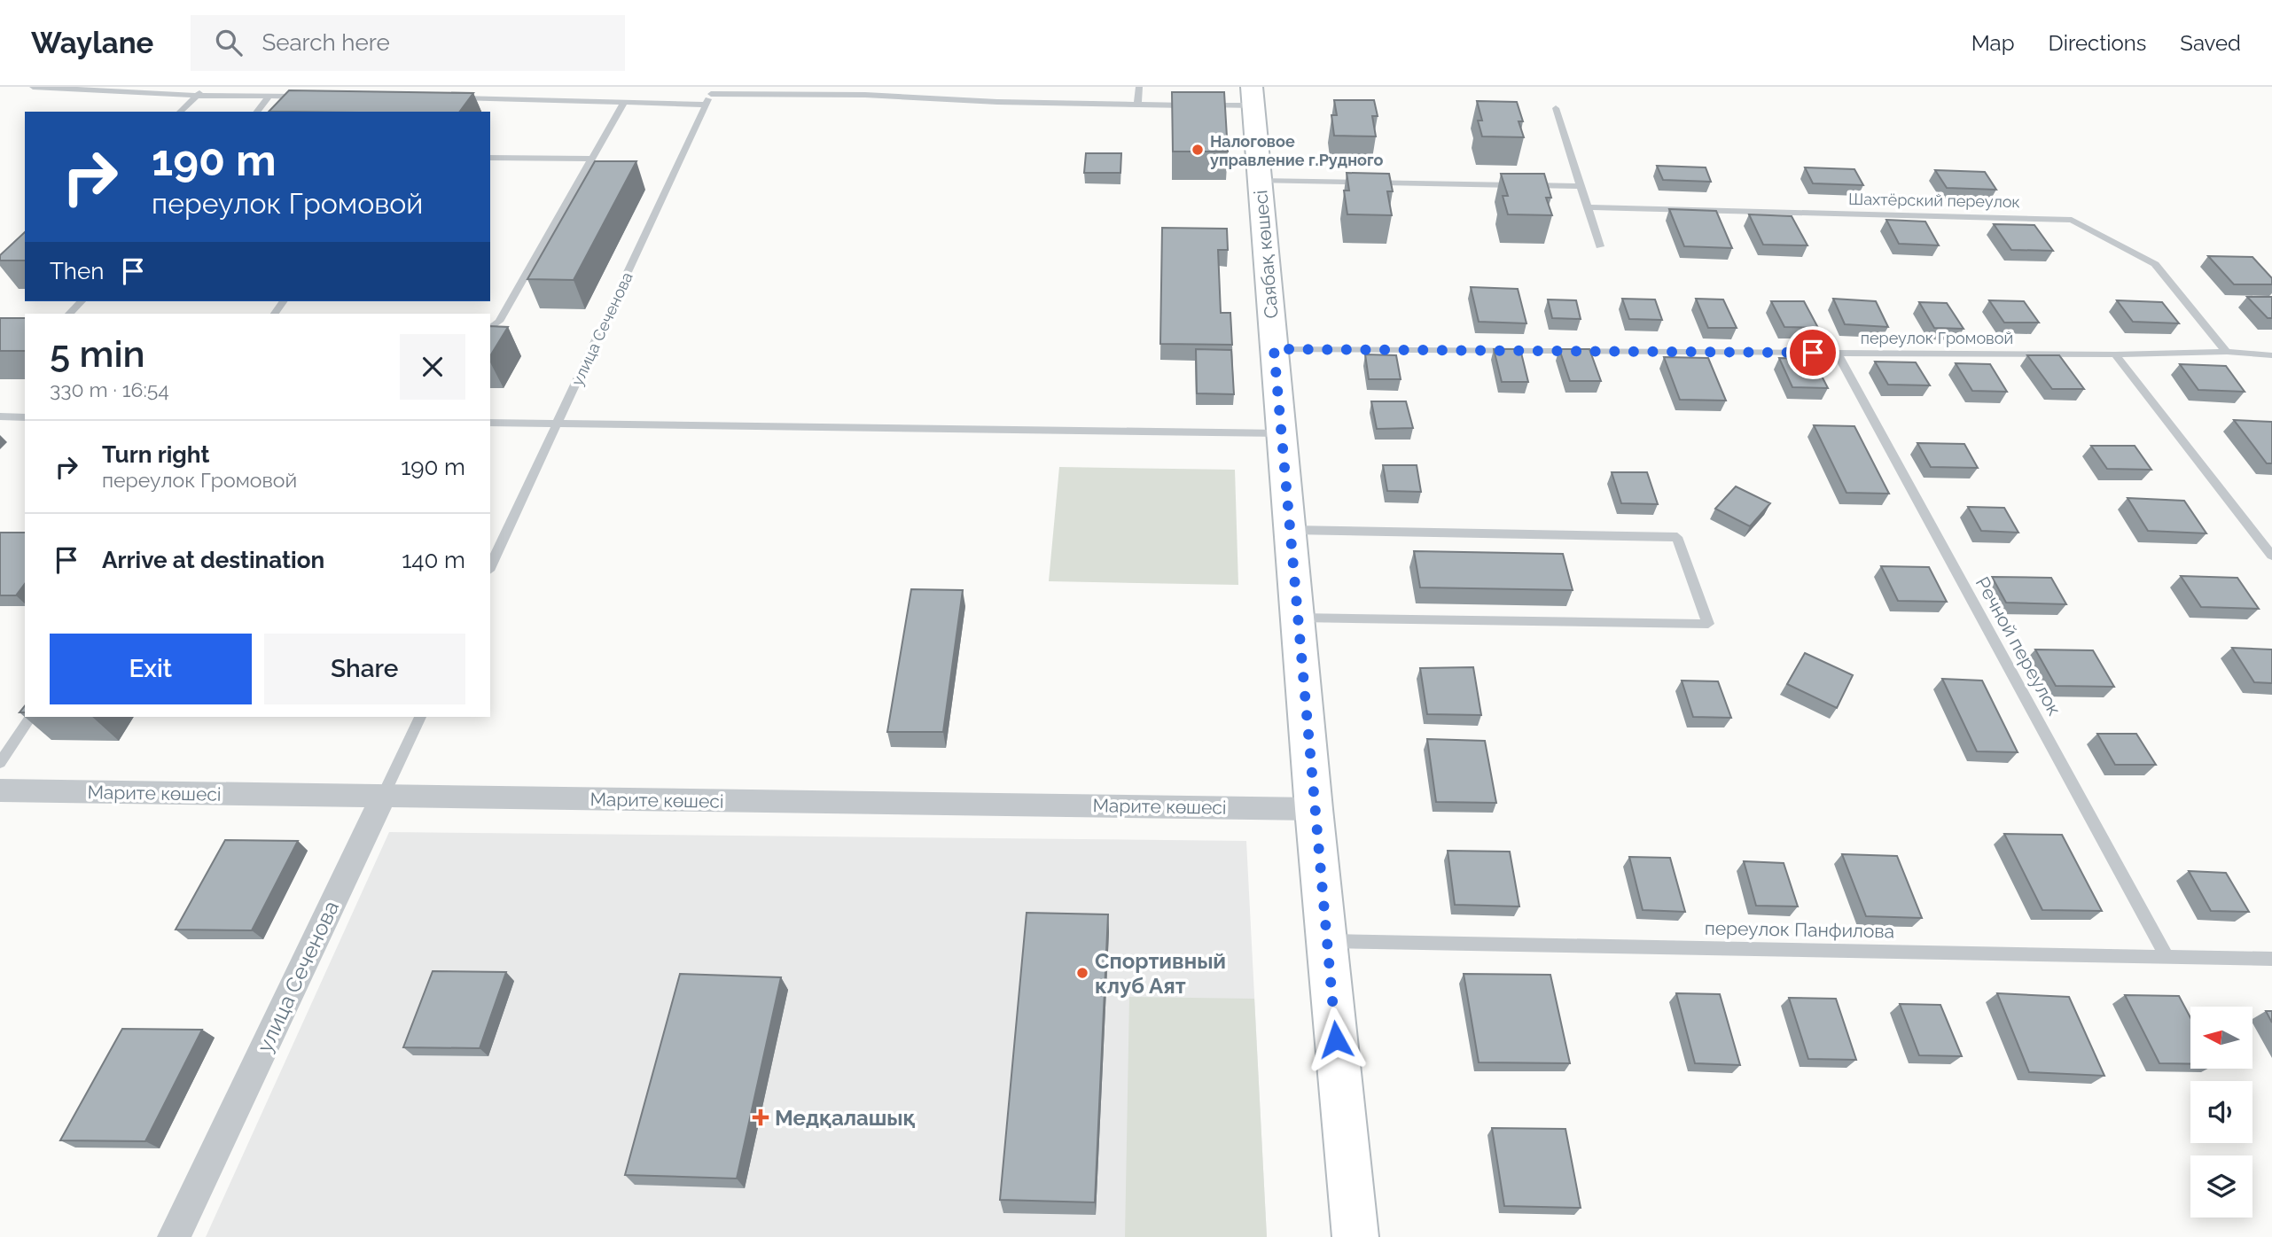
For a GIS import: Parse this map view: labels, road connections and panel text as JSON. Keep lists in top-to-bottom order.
{
  "streets": {
    "street": ["Саябақ көшесі", "улица Сеченова", "Марите көшесі"],
    "lane": [
      "Шахтёрский переулок",
      "переулок Громовой",
      "Речной переулок",
      "переулок Панфилова"
    ]
  },
  "crossings": [
    ["Шахтёрский переулок", "переулок Громовой"],
    ["Саябақ көшесі", "переулок Громовой"],
    ["Саябақ көшесі", "Марите көшесі"],
    ["Саябақ көшесі", "переулок Панфилова"],
    ["улица Сеченова", "Марите көшесі"],
    ["переулок Громовой", "Речной переулок"],
    ["Речной переулок", "переулок Панфилова"]
  ],
  "places": {
    "other": ["Налоговое управление г.Рудного", "Спортивный клуб Аят"],
    "health": ["Медқалашық"]
  },
  "north": "left",
  "page": {
    "header": "Waylane",
    "search": "Search here",
    "nav": ["Map", "Directions", "Saved"],
    "turn": ["190 m", "переулок Громовой"],
    "then": "Then",
    "heading": ["5 min", "330 m · 16:54"],
    "list": [
      {
        "name": "Turn right",
        "note": "переулок Громовой",
        "value": "190 m"
      },
      {
        "name": "Arrive at destination",
        "value": "140 m"
      }
    ],
    "buttons": ["Exit", "Share"]
  }
}
